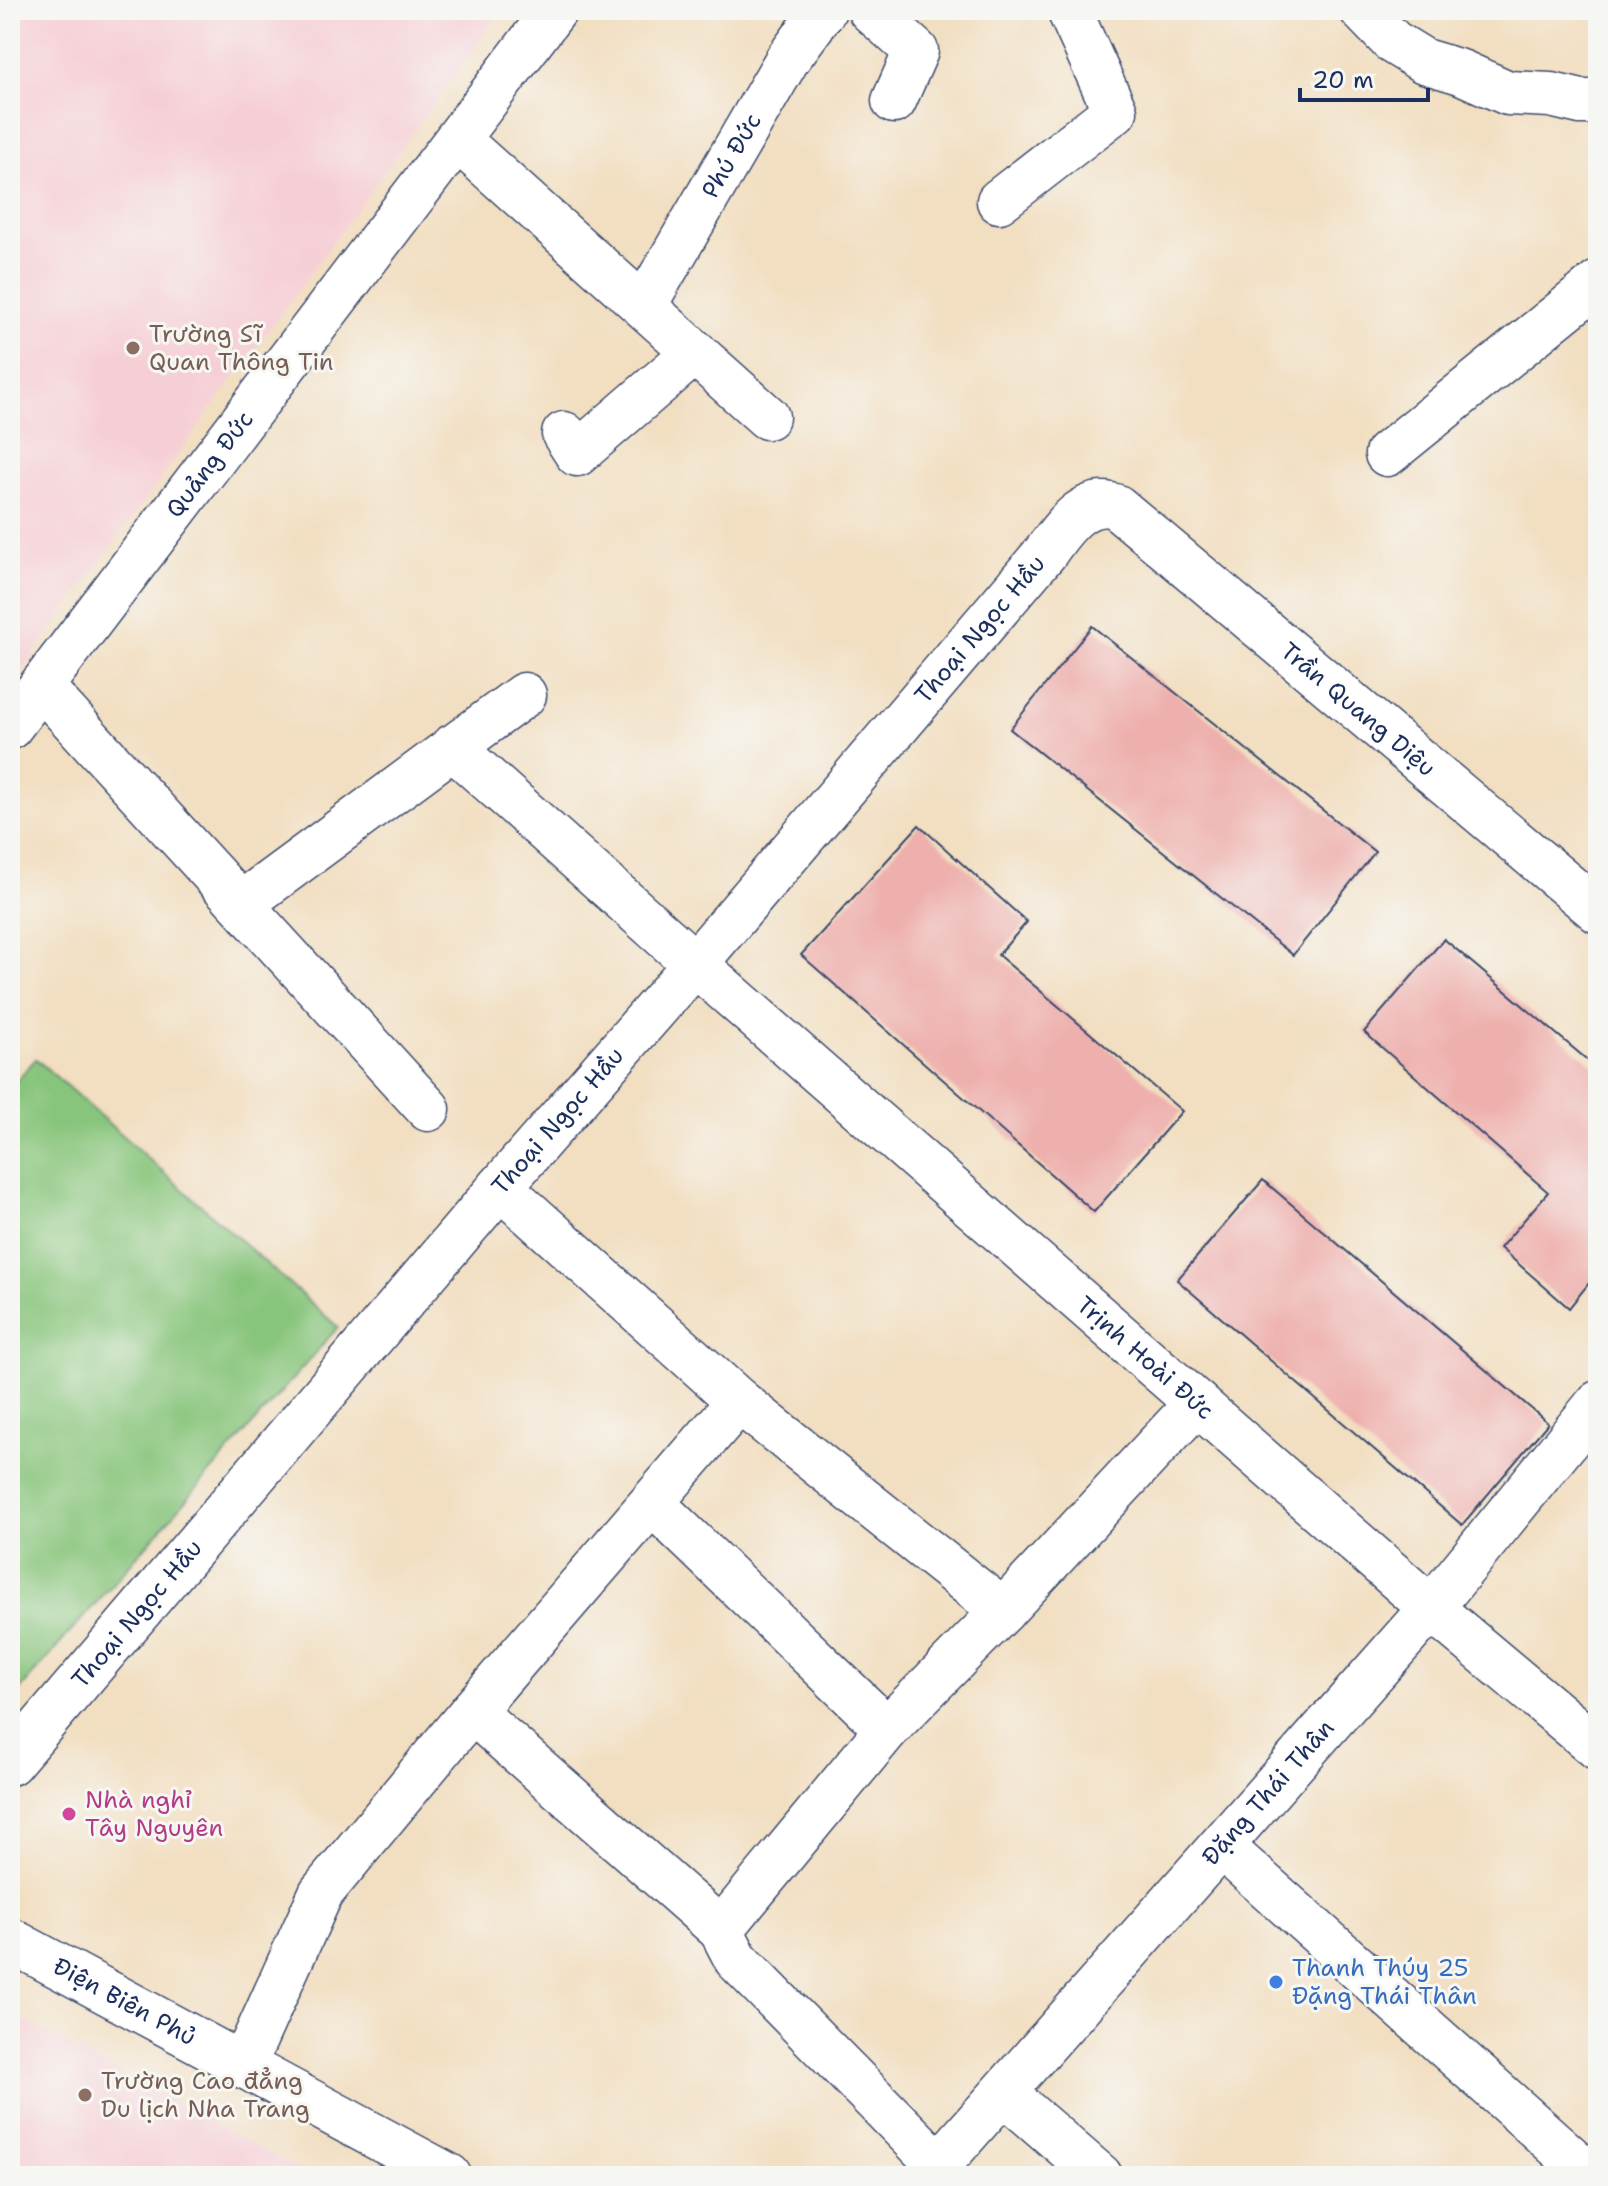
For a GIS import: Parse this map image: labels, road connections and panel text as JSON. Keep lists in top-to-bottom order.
{
  "streets": {
    "street": [
      "Phú Đức",
      "Quảng Đức",
      "Thoại Ngọc Hầu",
      "Trần Quang Diệu",
      "Trịnh Hoài Đức",
      "Đặng Thái Thân",
      "Điện Biên Phủ"
    ]
  },
  "crossings": [
    ["Thoại Ngọc Hầu", "Trần Quang Diệu"],
    ["Thoại Ngọc Hầu", "Trịnh Hoài Đức"],
    ["Trịnh Hoài Đức", "Đặng Thái Thân"]
  ],
  "places": [
    "Trường Sĩ Quan Thông Tin",
    "Nhà nghỉ Tây Nguyên",
    "Thanh Thúy 25 Đặng Thái Thân",
    "Trường Cao đẳng Du lịch Nha Trang"
  ],
  "scale_bar": "20 m"
}
